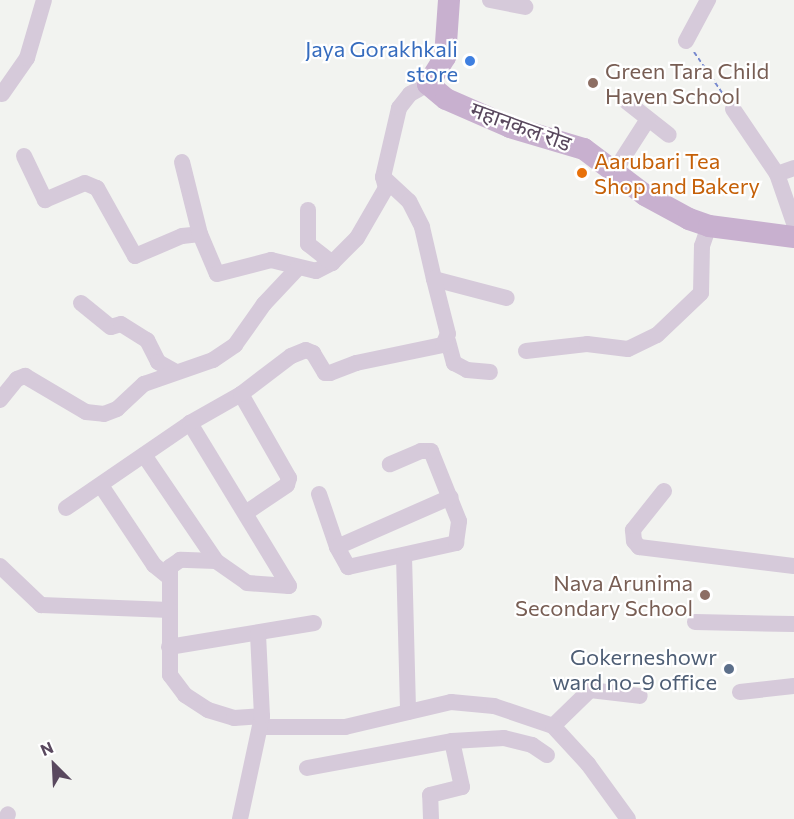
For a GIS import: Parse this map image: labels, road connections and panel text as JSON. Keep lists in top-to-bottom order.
{
  "streets": {
    "main road": ["महानकल रोड"]
  },
  "places": [
    "Jaya Gorakhkali store",
    "Green Tara Child Haven School",
    "Aarubari Tea Shop and Bakery",
    "Nava Arunima Secondary School",
    "Gokerneshowr ward no-9 office"
  ],
  "north": "top left"
}
